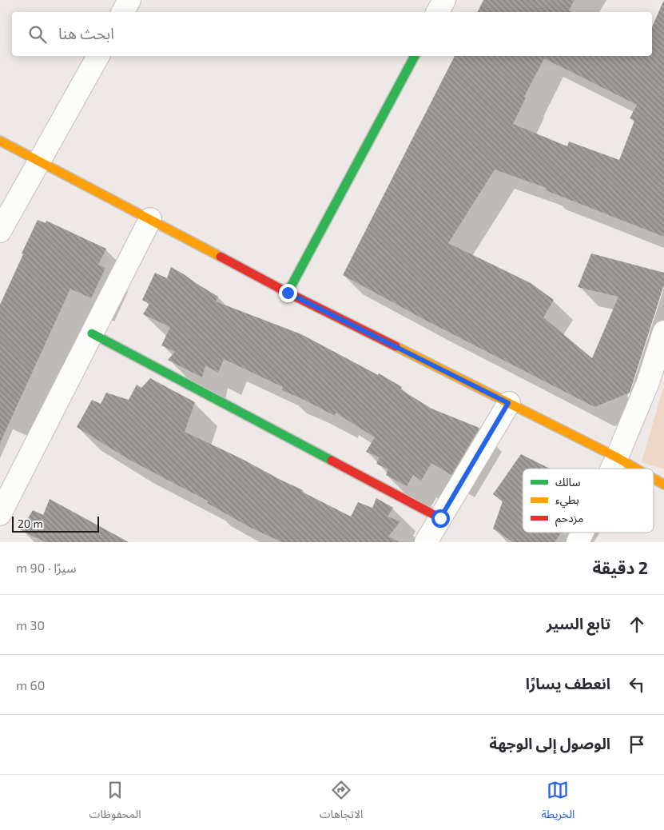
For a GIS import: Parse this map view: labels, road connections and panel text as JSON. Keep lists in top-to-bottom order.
{
  "legend": ["سالك", "بطيء", "مزدحم"],
  "scale_bar": "20 m",
  "page": {
    "search": "ابحث هنا",
    "scale": "20 m",
    "heading": ["2 دقيقة", "سيرًا · 90 m"],
    "list": [
      ["تابع السير", "30 m"],
      ["انعطف يسارًا", "60 m"],
      "الوصول إلى الوجهة"
    ],
    "nav": ["الخريطة", "الاتجاهات", "المحفوظات"]
  }
}
